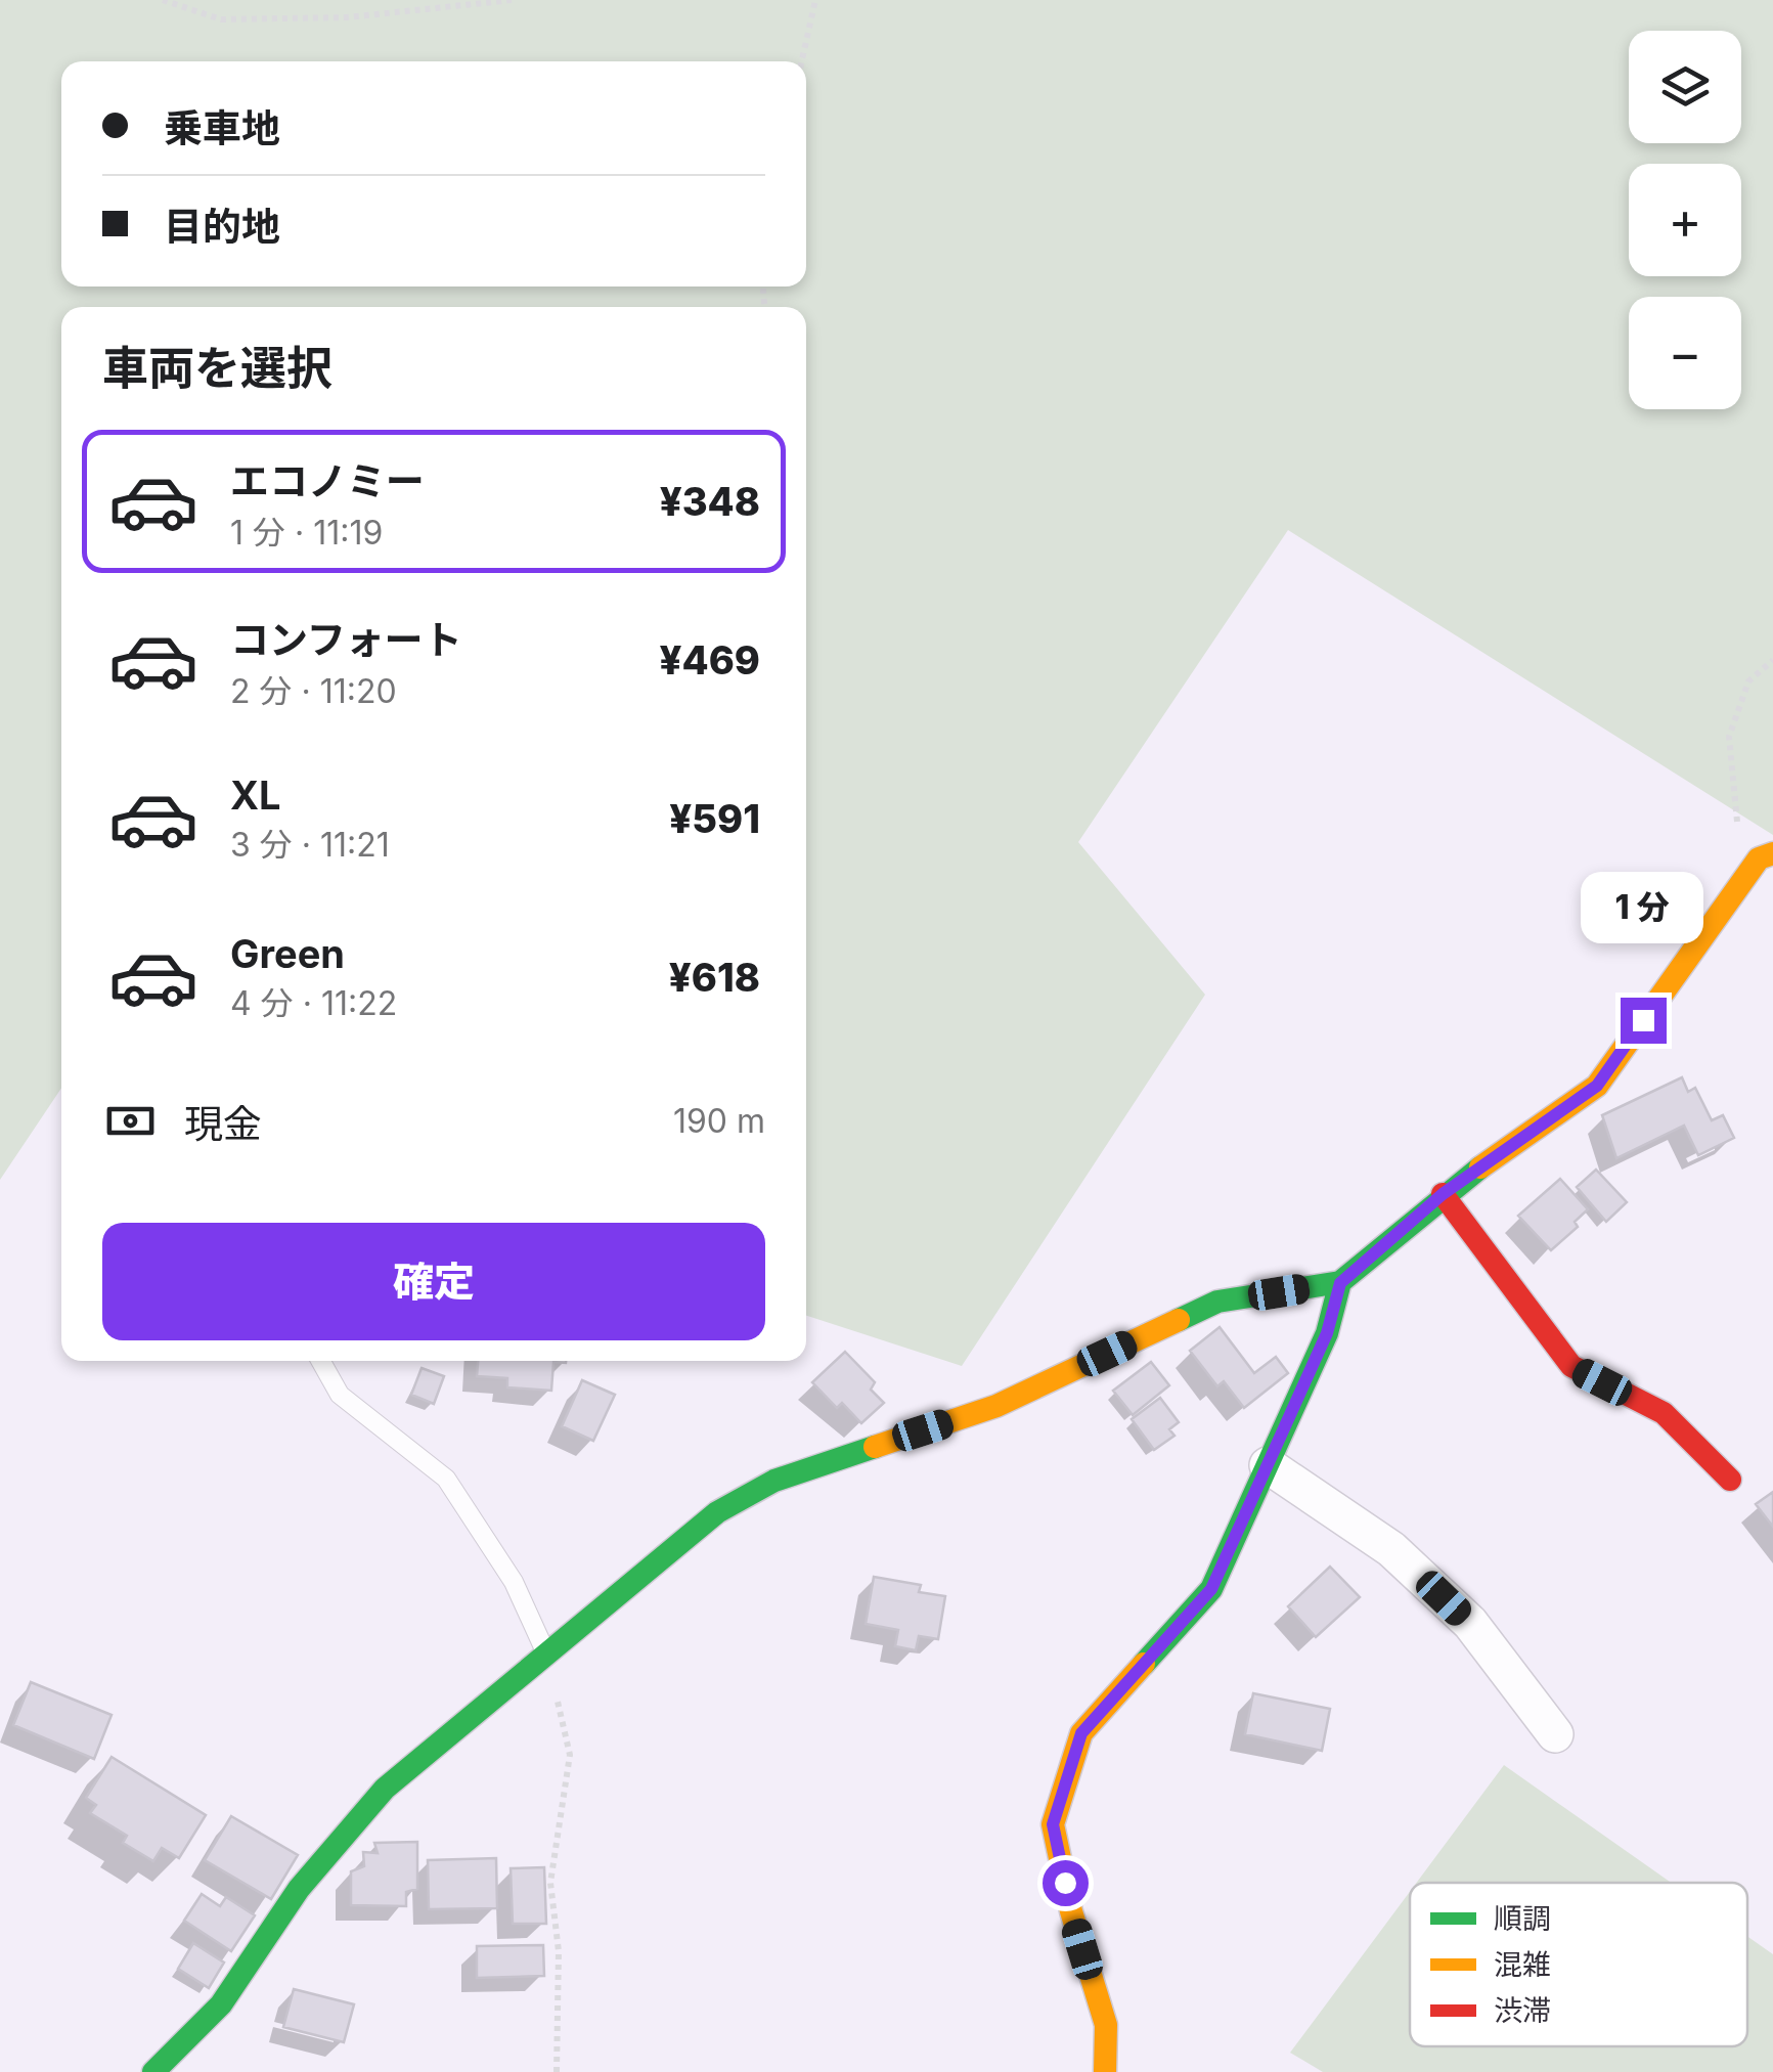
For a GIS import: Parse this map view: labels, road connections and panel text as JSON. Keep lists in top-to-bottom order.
{
  "legend": ["順調", "混雑", "渋滞"],
  "page": {
    "map_buttons": ["+", "−"],
    "banner": ["乗車地", "目的地"],
    "heading": "車両を選択",
    "list": [
      {
        "name": "エコノミー",
        "note": "1 分 · 11:19",
        "value": "¥348"
      },
      {
        "name": "コンフォート",
        "note": "2 分 · 11:20",
        "value": "¥469"
      },
      {
        "name": "XL",
        "note": "3 分 · 11:21",
        "value": "¥591"
      },
      {
        "name": "Green",
        "note": "4 分 · 11:22",
        "value": "¥618"
      }
    ],
    "bubble": "1 分",
    "pay": ["現金", "190 m"],
    "buttons": "確定"
  }
}
